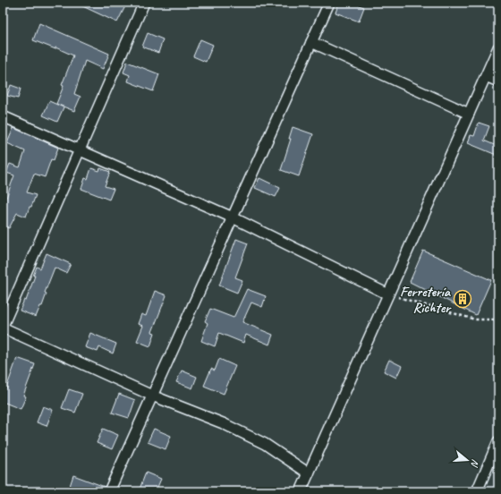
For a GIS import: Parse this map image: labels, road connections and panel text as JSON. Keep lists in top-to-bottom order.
{
  "places": {
    "building": ["Ferretería Richter"]
  },
  "north": "right"
}
